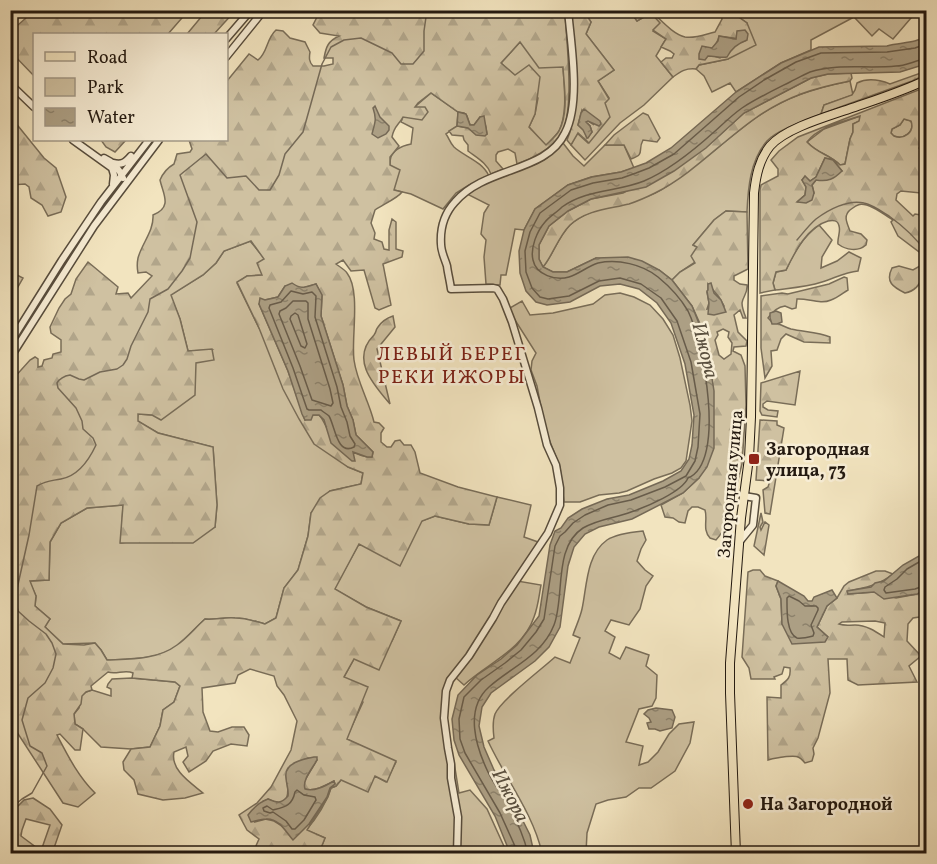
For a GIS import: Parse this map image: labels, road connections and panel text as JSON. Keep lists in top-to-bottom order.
{
  "streets": {
    "main road": ["Загородная улица"]
  },
  "districts": ["ЛЕВЫЙ БЕРЕГ РЕКИ ИЖОРЫ"],
  "water": ["Ижора"],
  "places": {
    "transit": ["Загородная улица, 73"],
    "other": ["На Загородной"]
  },
  "legend": ["Road", "Park", "Water"]
}
